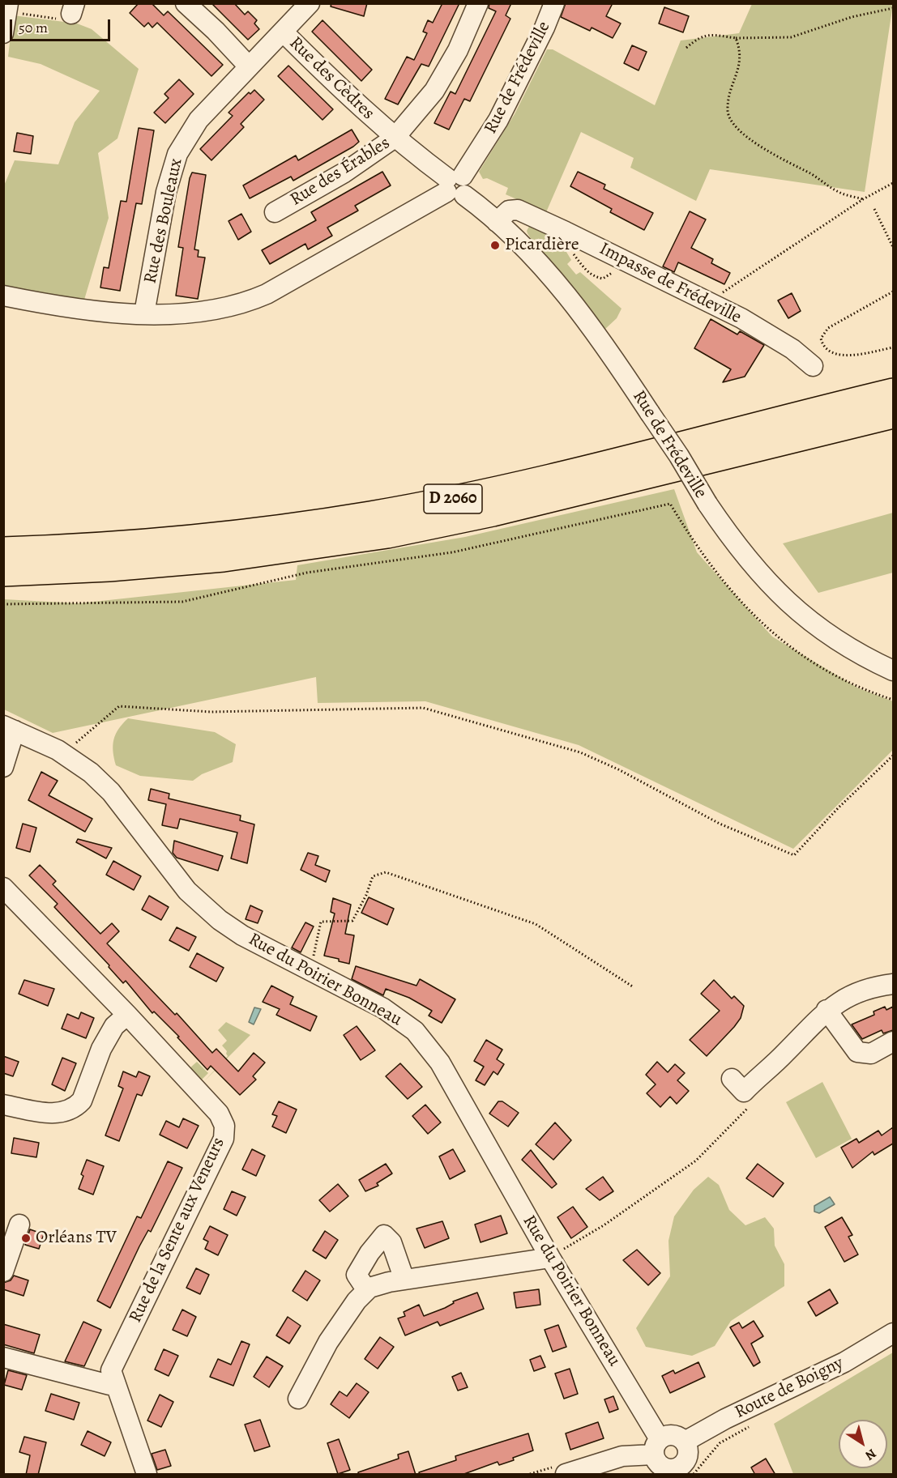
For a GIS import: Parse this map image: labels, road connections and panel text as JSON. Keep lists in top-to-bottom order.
{
  "streets": {
    "highway": ["D 2060"],
    "street": [
      "Rue de Frédeville",
      "Rue des Cèdres",
      "Rue des Érables",
      "Rue des Bouleaux",
      "Impasse de Frédeville",
      "Rue du Poirier Bonneau",
      "Rue de la Sente aux Veneurs",
      "Route de Boigny"
    ]
  },
  "crossings": [
    ["Rue de Frédeville", "Rue des Cèdres"],
    ["Rue de Frédeville", "Impasse de Frédeville"],
    ["Rue des Cèdres", "Rue des Érables"],
    ["Rue des Cèdres", "Rue des Bouleaux"],
    ["Rue du Poirier Bonneau", "Route de Boigny"]
  ],
  "places": ["Picardière", "Orléans TV"],
  "scale_bar": "50 m",
  "north": "bottom right"
}
